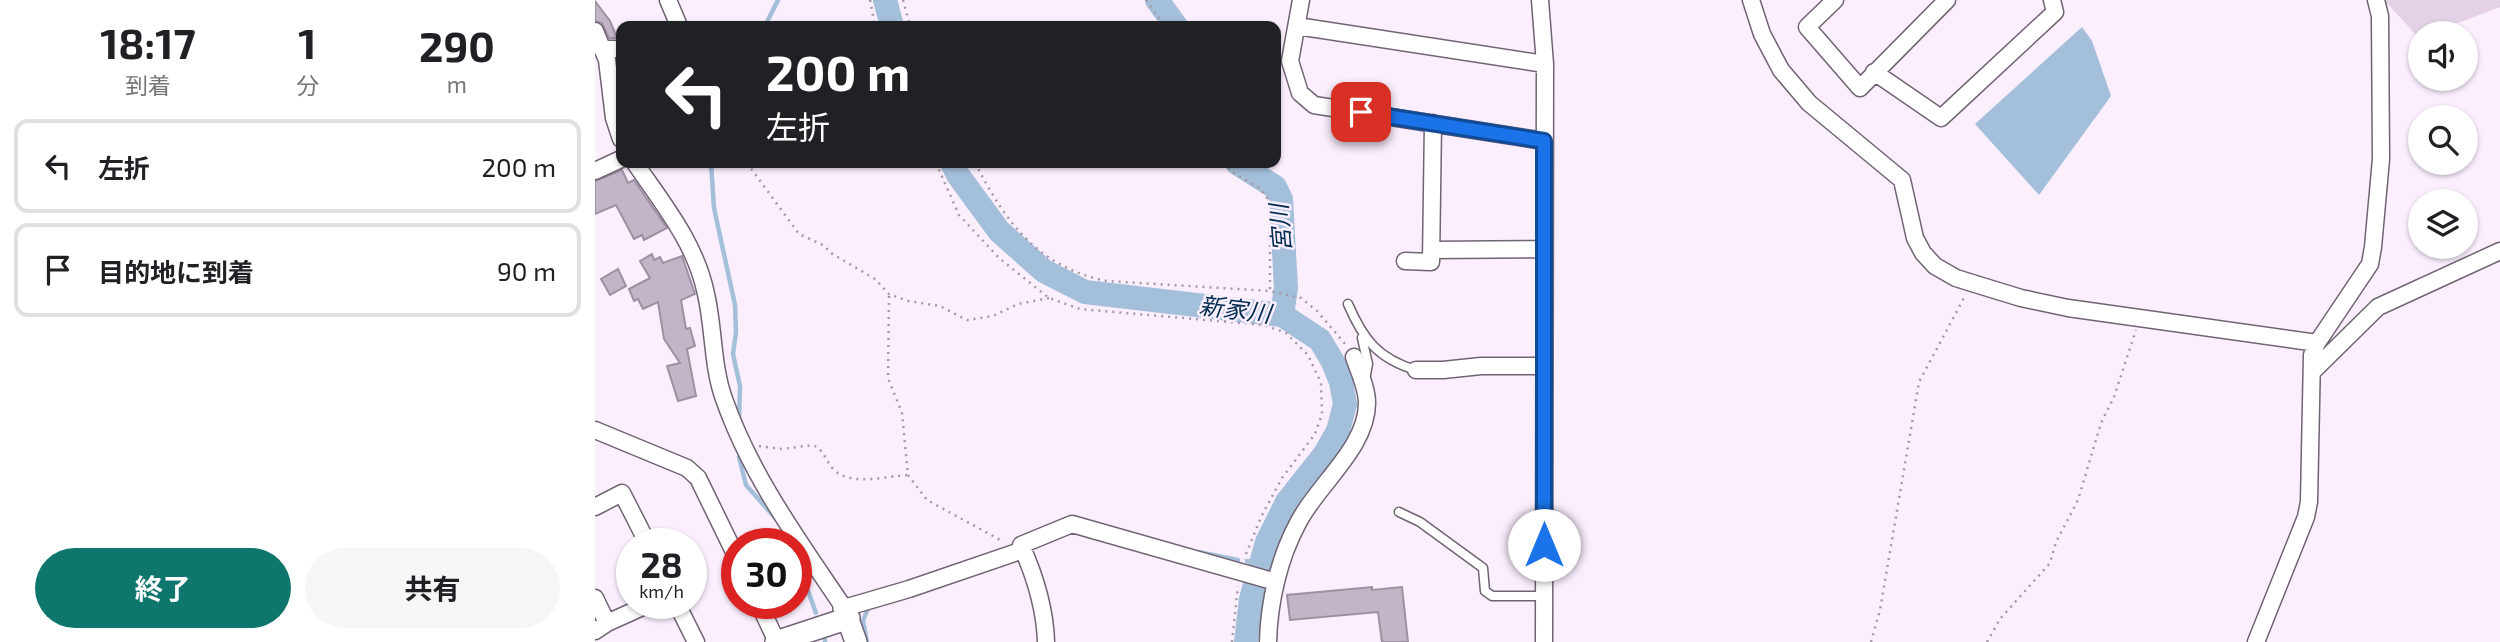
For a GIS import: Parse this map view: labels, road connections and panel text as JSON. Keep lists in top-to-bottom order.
{
  "water": ["宮川", "新家川"],
  "page": {
    "eta": [
      "18:17",
      "到着",
      "1",
      "分",
      "290",
      "m"
    ],
    "turn": ["200 m", "左折"],
    "list": [
      {
        "name": "左折",
        "value": "200 m"
      },
      {
        "name": "目的地に到着",
        "value": "90 m"
      }
    ],
    "speed": "28 km/h",
    "limit": "30",
    "buttons": ["終了", "共有"]
  }
}
